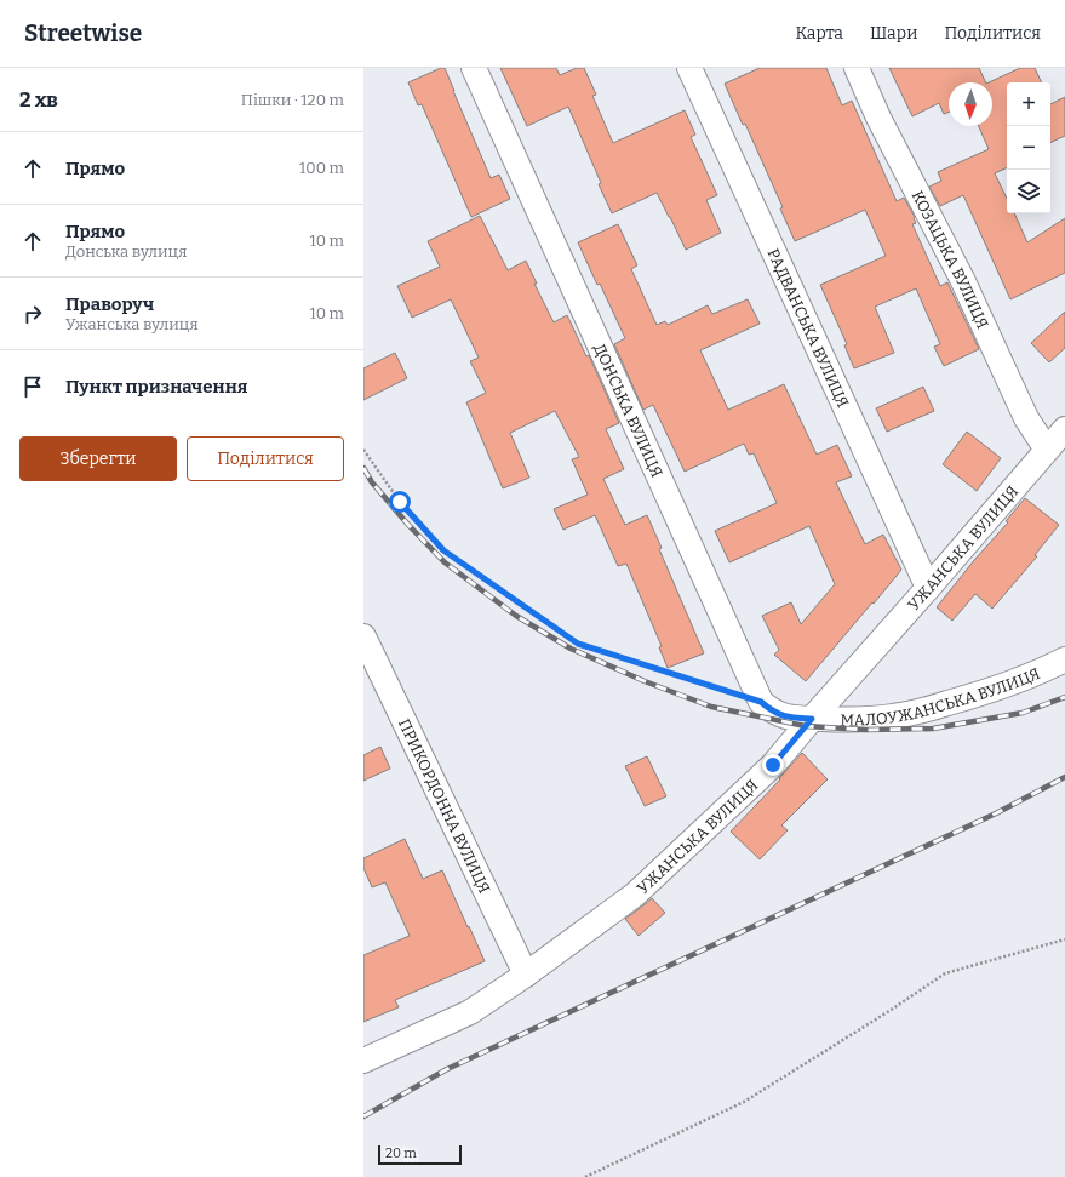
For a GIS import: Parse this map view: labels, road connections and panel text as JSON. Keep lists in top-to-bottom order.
{
  "streets": {
    "street": [
      "КОЗАЦЬКА ВУЛИЦЯ",
      "РАДВАНСЬКА ВУЛИЦЯ",
      "ДОНСЬКА ВУЛИЦЯ",
      "УЖАНСЬКА ВУЛИЦЯ",
      "МАЛОУЖАНСЬКА ВУЛИЦЯ",
      "ПРИКОРДОННА ВУЛИЦЯ"
    ]
  },
  "crossings": [
    ["КОЗАЦЬКА ВУЛИЦЯ", "УЖАНСЬКА ВУЛИЦЯ"],
    ["РАДВАНСЬКА ВУЛИЦЯ", "УЖАНСЬКА ВУЛИЦЯ"],
    ["УЖАНСЬКА ВУЛИЦЯ", "МАЛОУЖАНСЬКА ВУЛИЦЯ"],
    ["УЖАНСЬКА ВУЛИЦЯ", "ПРИКОРДОННА ВУЛИЦЯ"]
  ],
  "scale_bar": "20 m",
  "north": "bottom",
  "page": {
    "header": "Streetwise",
    "nav": ["Карта", "Шари", "Поділитися"],
    "heading": ["2 хв", "Пішки · 120 m"],
    "map_buttons": ["+", "−"],
    "list": [
      ["Прямо", "100 m"],
      ["Прямо", "Донська вулиця", "10 m"],
      ["Праворуч", "Ужанська вулиця", "10 m"],
      "Пункт призначення"
    ],
    "buttons": ["Зберегти", "Поділитися"],
    "scale": "20 m"
  }
}
